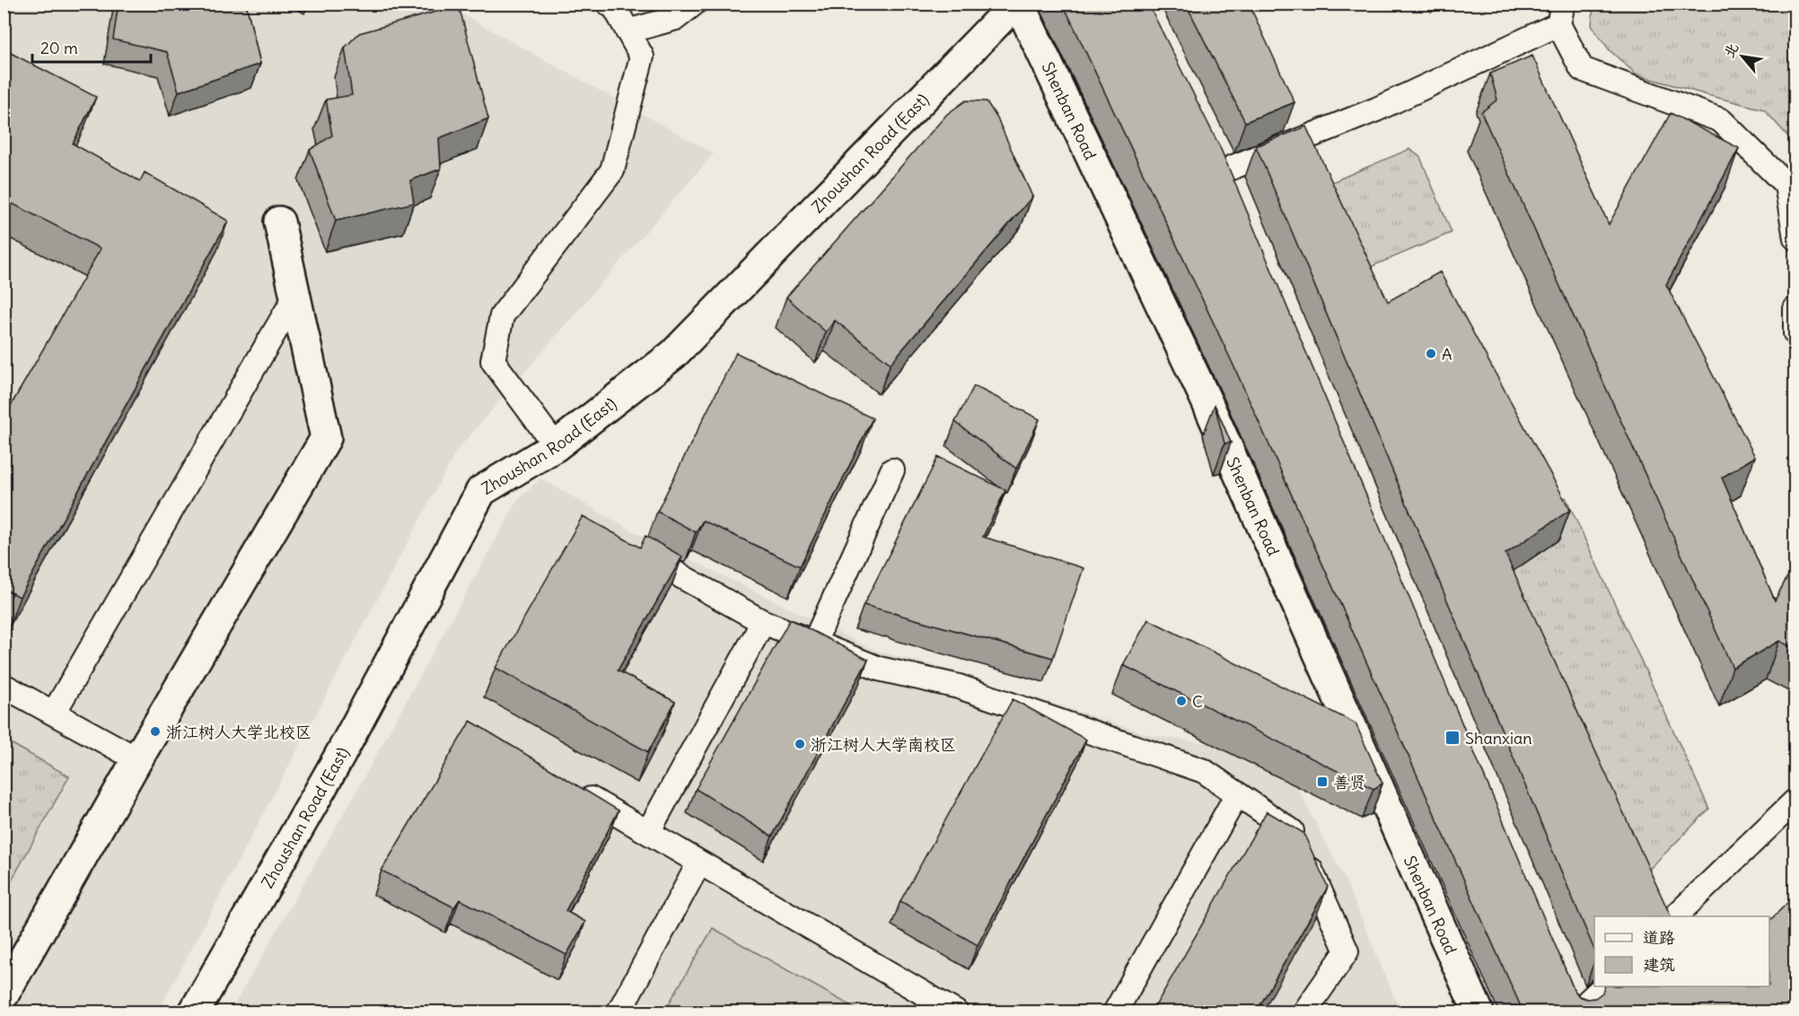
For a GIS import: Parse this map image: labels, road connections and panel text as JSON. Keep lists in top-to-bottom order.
{
  "streets": {
    "street": ["Shenban Road", "Zhoushan Road (East)"]
  },
  "crossings": [
    ["Shenban Road", "Zhoushan Road (East)"]
  ],
  "places": {
    "other": [
      "A",
      "C",
      "浙江树人大学北校区",
      "浙江树人大学南校区"
    ],
    "transit": ["Shanxian", "善贤"]
  },
  "legend": ["道路", "建筑"],
  "scale_bar": "20 m",
  "north": "top left"
}
